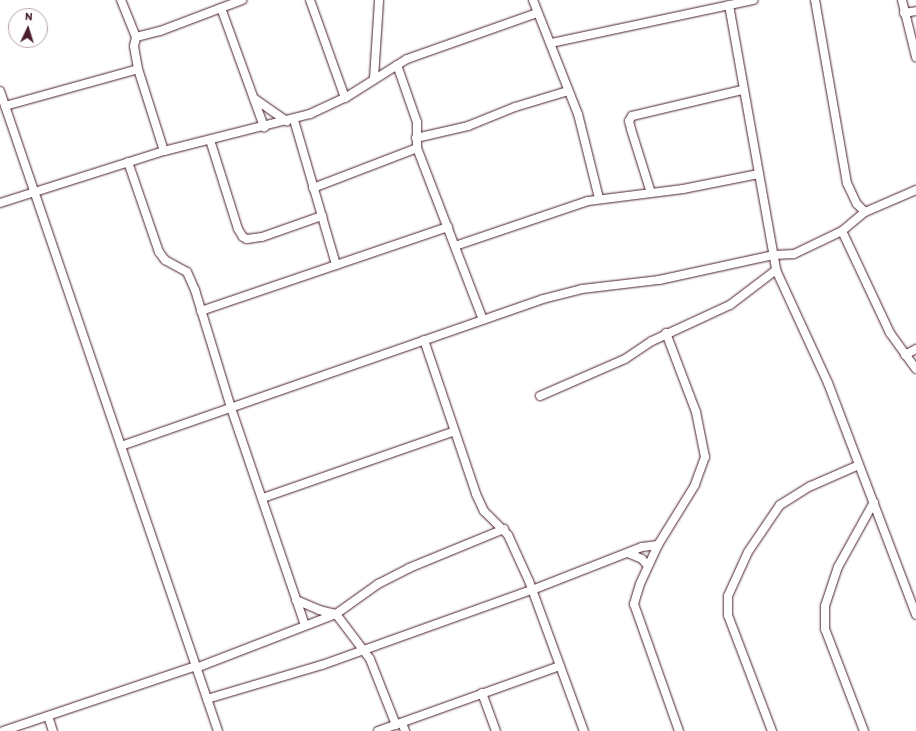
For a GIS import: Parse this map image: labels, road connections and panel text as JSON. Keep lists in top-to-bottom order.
{
  "north": "top"
}
